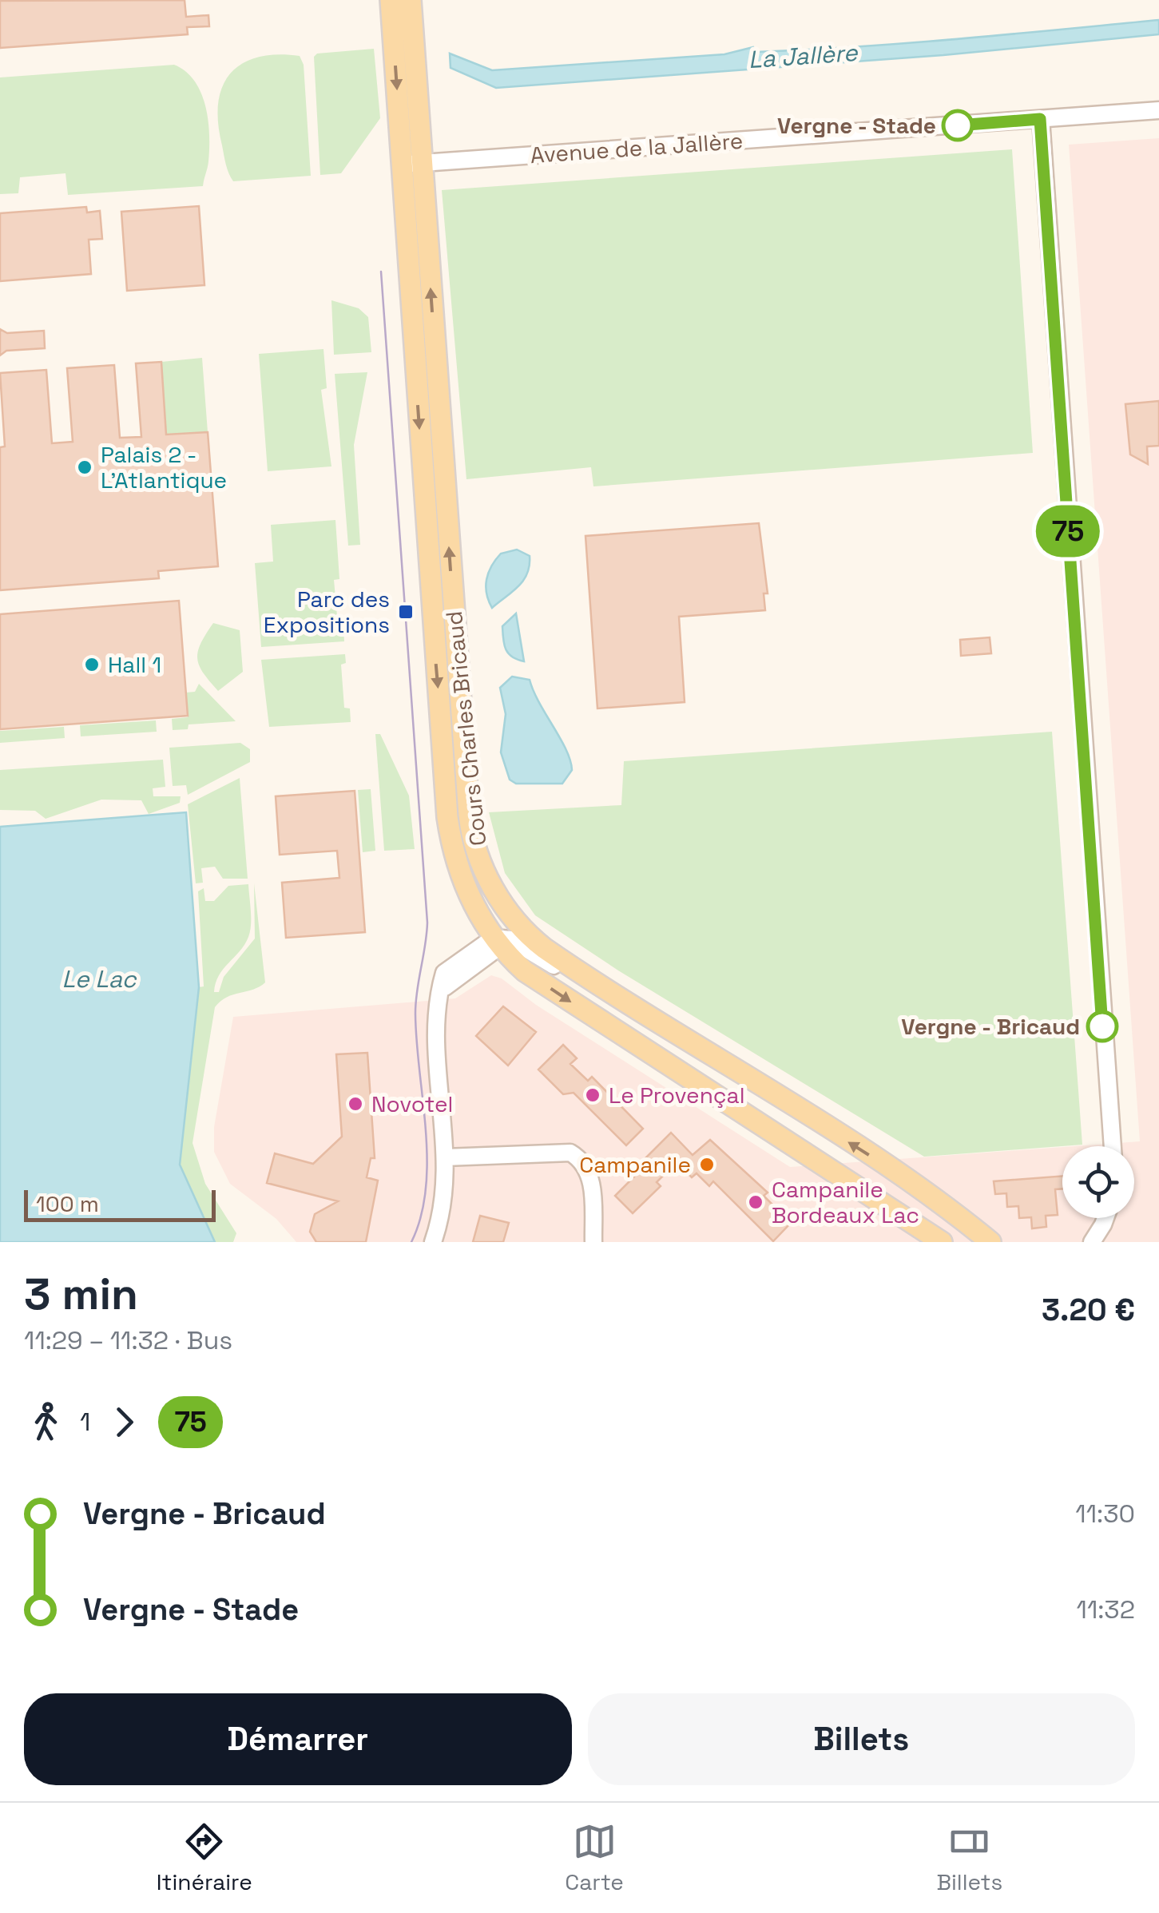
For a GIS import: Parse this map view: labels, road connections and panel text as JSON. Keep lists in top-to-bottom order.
{
  "streets": {
    "main road": ["Cours Charles Bricaud"],
    "street": ["Avenue de la Jallère"]
  },
  "crossings": [
    ["Avenue de la Jallère", "Cours Charles Bricaud"]
  ],
  "water": ["La Jallère", "Le Lac"],
  "places": {
    "other": [
      "Vergne - Stade",
      "Palais 2 - L'Atlantique",
      "Hall 1",
      "Vergne - Bricaud",
      "Le Provençal",
      "Novotel",
      "Campanile",
      "Campanile Bordeaux Lac"
    ],
    "transit": ["Parc des Expositions"]
  },
  "lines": ["bus line 75"],
  "scale_bar": "100 m",
  "page": {
    "on_map": "75",
    "scale": "100 m",
    "heading": ["3 min", "11:29 – 11:32 · Bus", "3.20 €"],
    "legs": ["1", "75"],
    "list": [
      {
        "name": "Vergne - Bricaud",
        "value": "11:30"
      },
      {
        "name": "Vergne - Stade",
        "value": "11:32"
      }
    ],
    "buttons": ["Démarrer", "Billets"],
    "tabs": ["Itinéraire", "Carte", "Billets"]
  }
}
